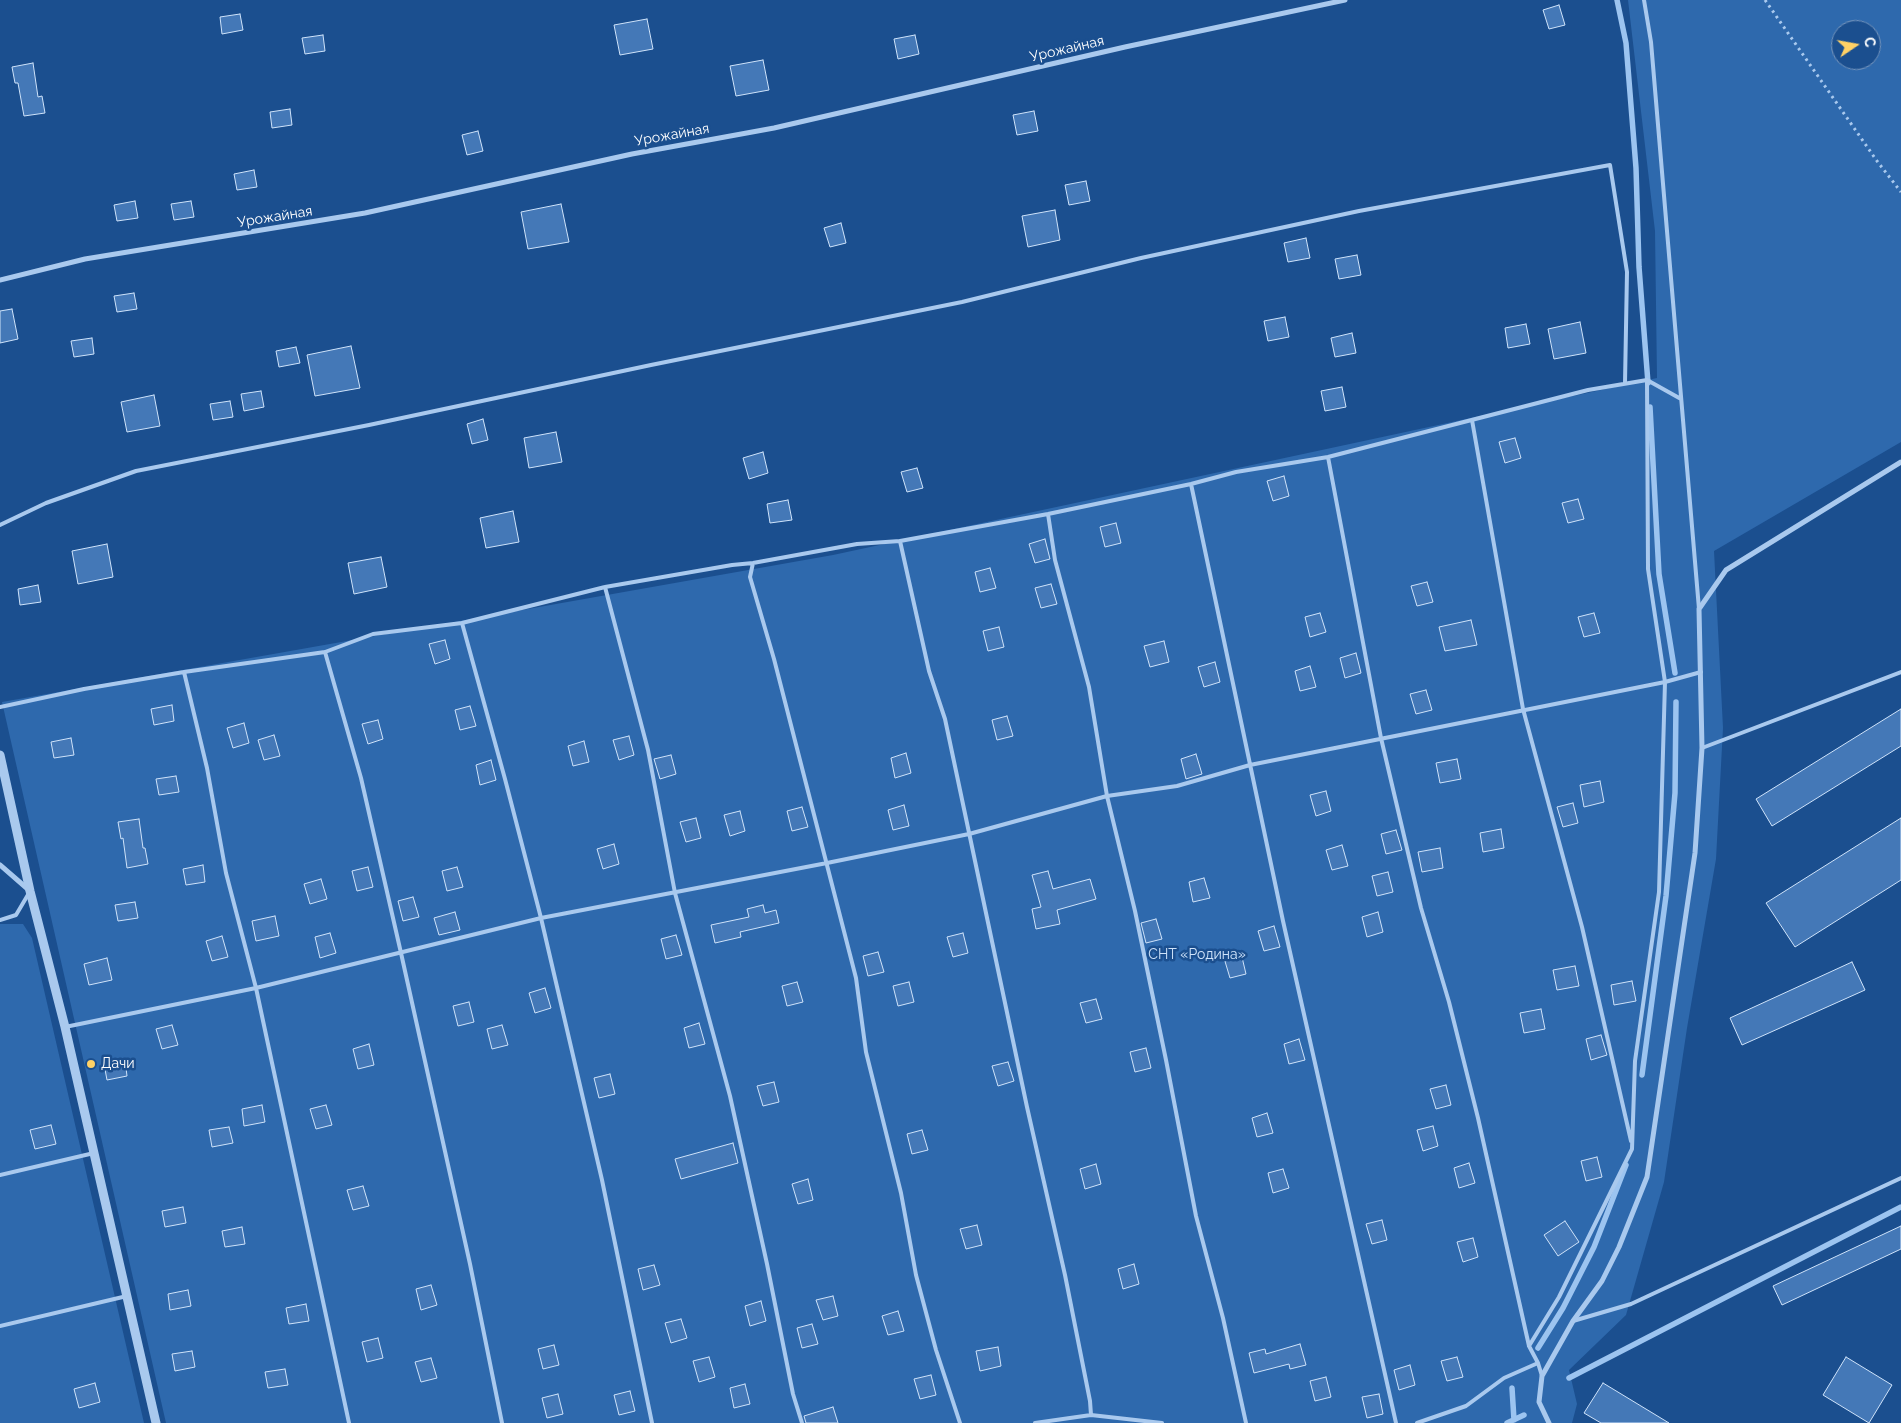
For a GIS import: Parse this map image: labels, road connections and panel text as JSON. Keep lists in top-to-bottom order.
{
  "streets": {
    "street": ["Урожайная"]
  },
  "parks": ["СНТ «Родина»"],
  "places": ["Дачи"],
  "north": "right"
}
